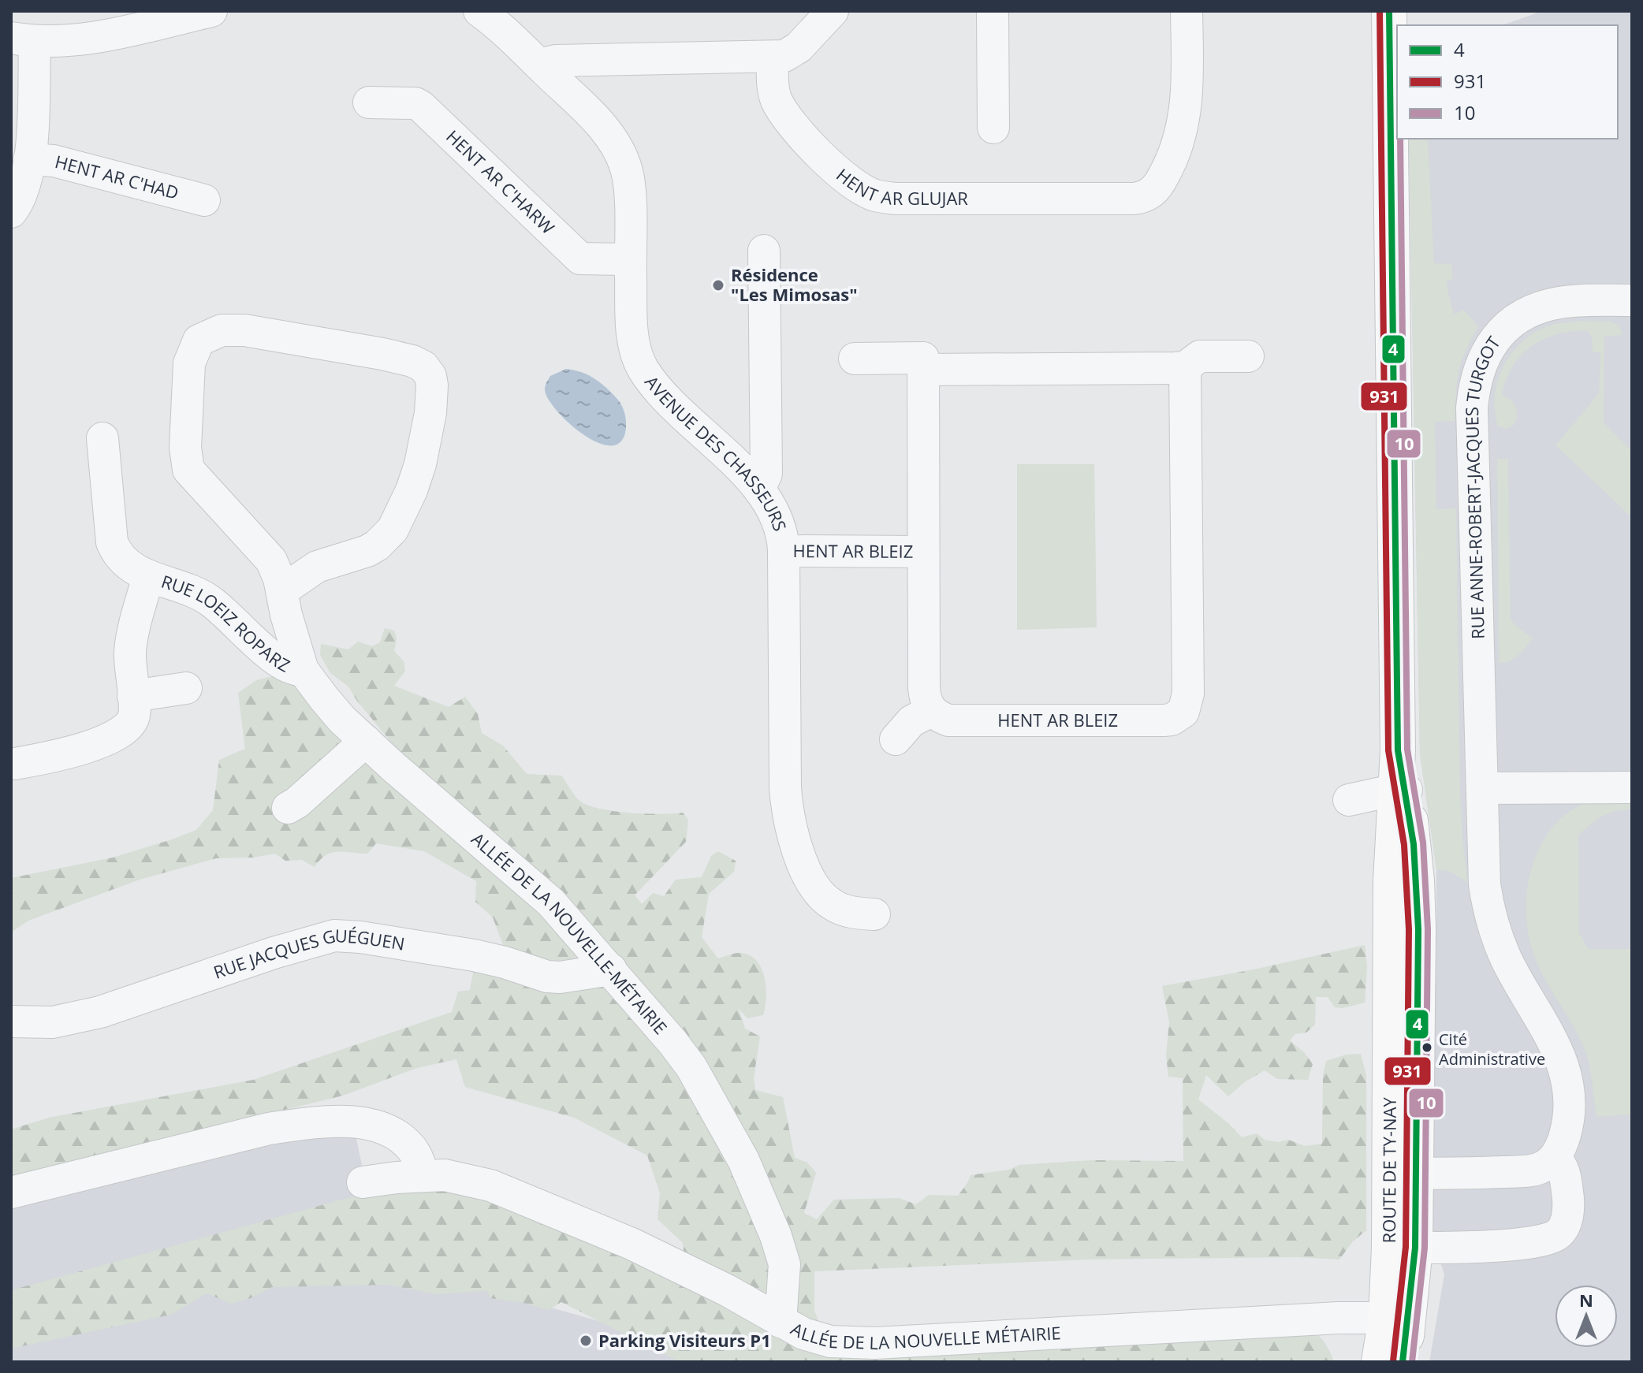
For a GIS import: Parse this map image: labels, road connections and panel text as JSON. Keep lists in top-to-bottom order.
{
  "streets": {
    "main road": ["ROUTE DE TY-NAY"],
    "street": [
      "HENT AR C'HAD",
      "HENT AR C'HARW",
      "HENT AR GLUJAR",
      "AVENUE DES CHASSEURS",
      "RUE ANNE-ROBERT-JACQUES TURGOT",
      "HENT AR BLEIZ",
      "RUE LOEIZ ROPARZ",
      "ALLÉE DE LA NOUVELLE-MÉTAIRIE",
      "RUE JACQUES GUÉGUEN",
      "ALLÉE DE LA NOUVELLE MÉTAIRIE"
    ]
  },
  "crossings": [
    ["HENT AR C'HARW", "AVENUE DES CHASSEURS"],
    ["AVENUE DES CHASSEURS", "HENT AR BLEIZ"],
    ["RUE LOEIZ ROPARZ", "ALLÉE DE LA NOUVELLE-MÉTAIRIE"],
    ["ALLÉE DE LA NOUVELLE-MÉTAIRIE", "RUE JACQUES GUÉGUEN"],
    ["ALLÉE DE LA NOUVELLE-MÉTAIRIE", "ALLÉE DE LA NOUVELLE MÉTAIRIE"],
    ["ROUTE DE TY-NAY", "ALLÉE DE LA NOUVELLE MÉTAIRIE"]
  ],
  "places": ["Résidence \"Les Mimosas\"", "Cité Administrative", "Parking Visiteurs P1"],
  "lines": ["transit line 4", "transit line 931", "transit line 10"],
  "legend": ["4", "931", "10"],
  "north": "top"
}
